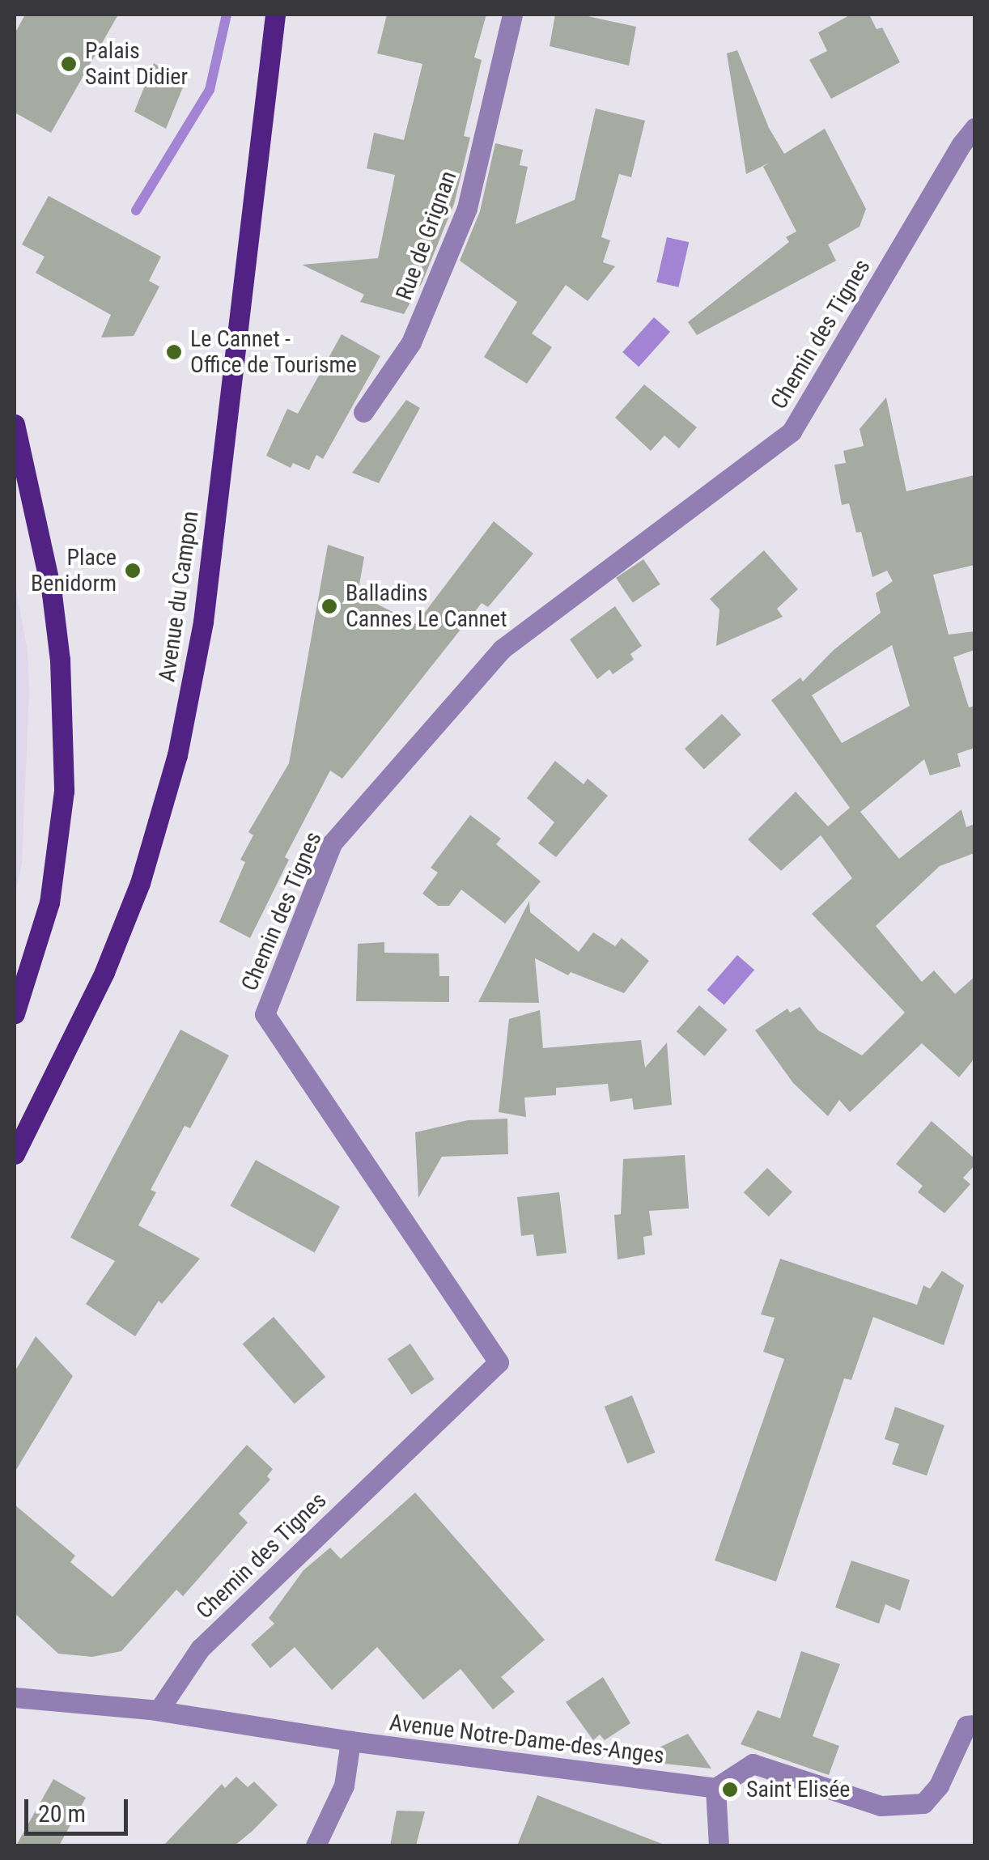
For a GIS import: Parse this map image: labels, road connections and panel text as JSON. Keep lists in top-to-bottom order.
{
  "streets": {
    "main road": ["Avenue du Campon"],
    "street": ["Rue de Grignan", "Chemin des Tignes", "Avenue Notre-Dame-des-Anges"]
  },
  "crossings": [
    ["Chemin des Tignes", "Avenue Notre-Dame-des-Anges"]
  ],
  "places": [
    "Palais Saint Didier",
    "Le Cannet - Office de Tourisme",
    "Place Benidorm",
    "Balladins Cannes Le Cannet",
    "Saint Elisée"
  ],
  "scale_bar": "20 m"
}
